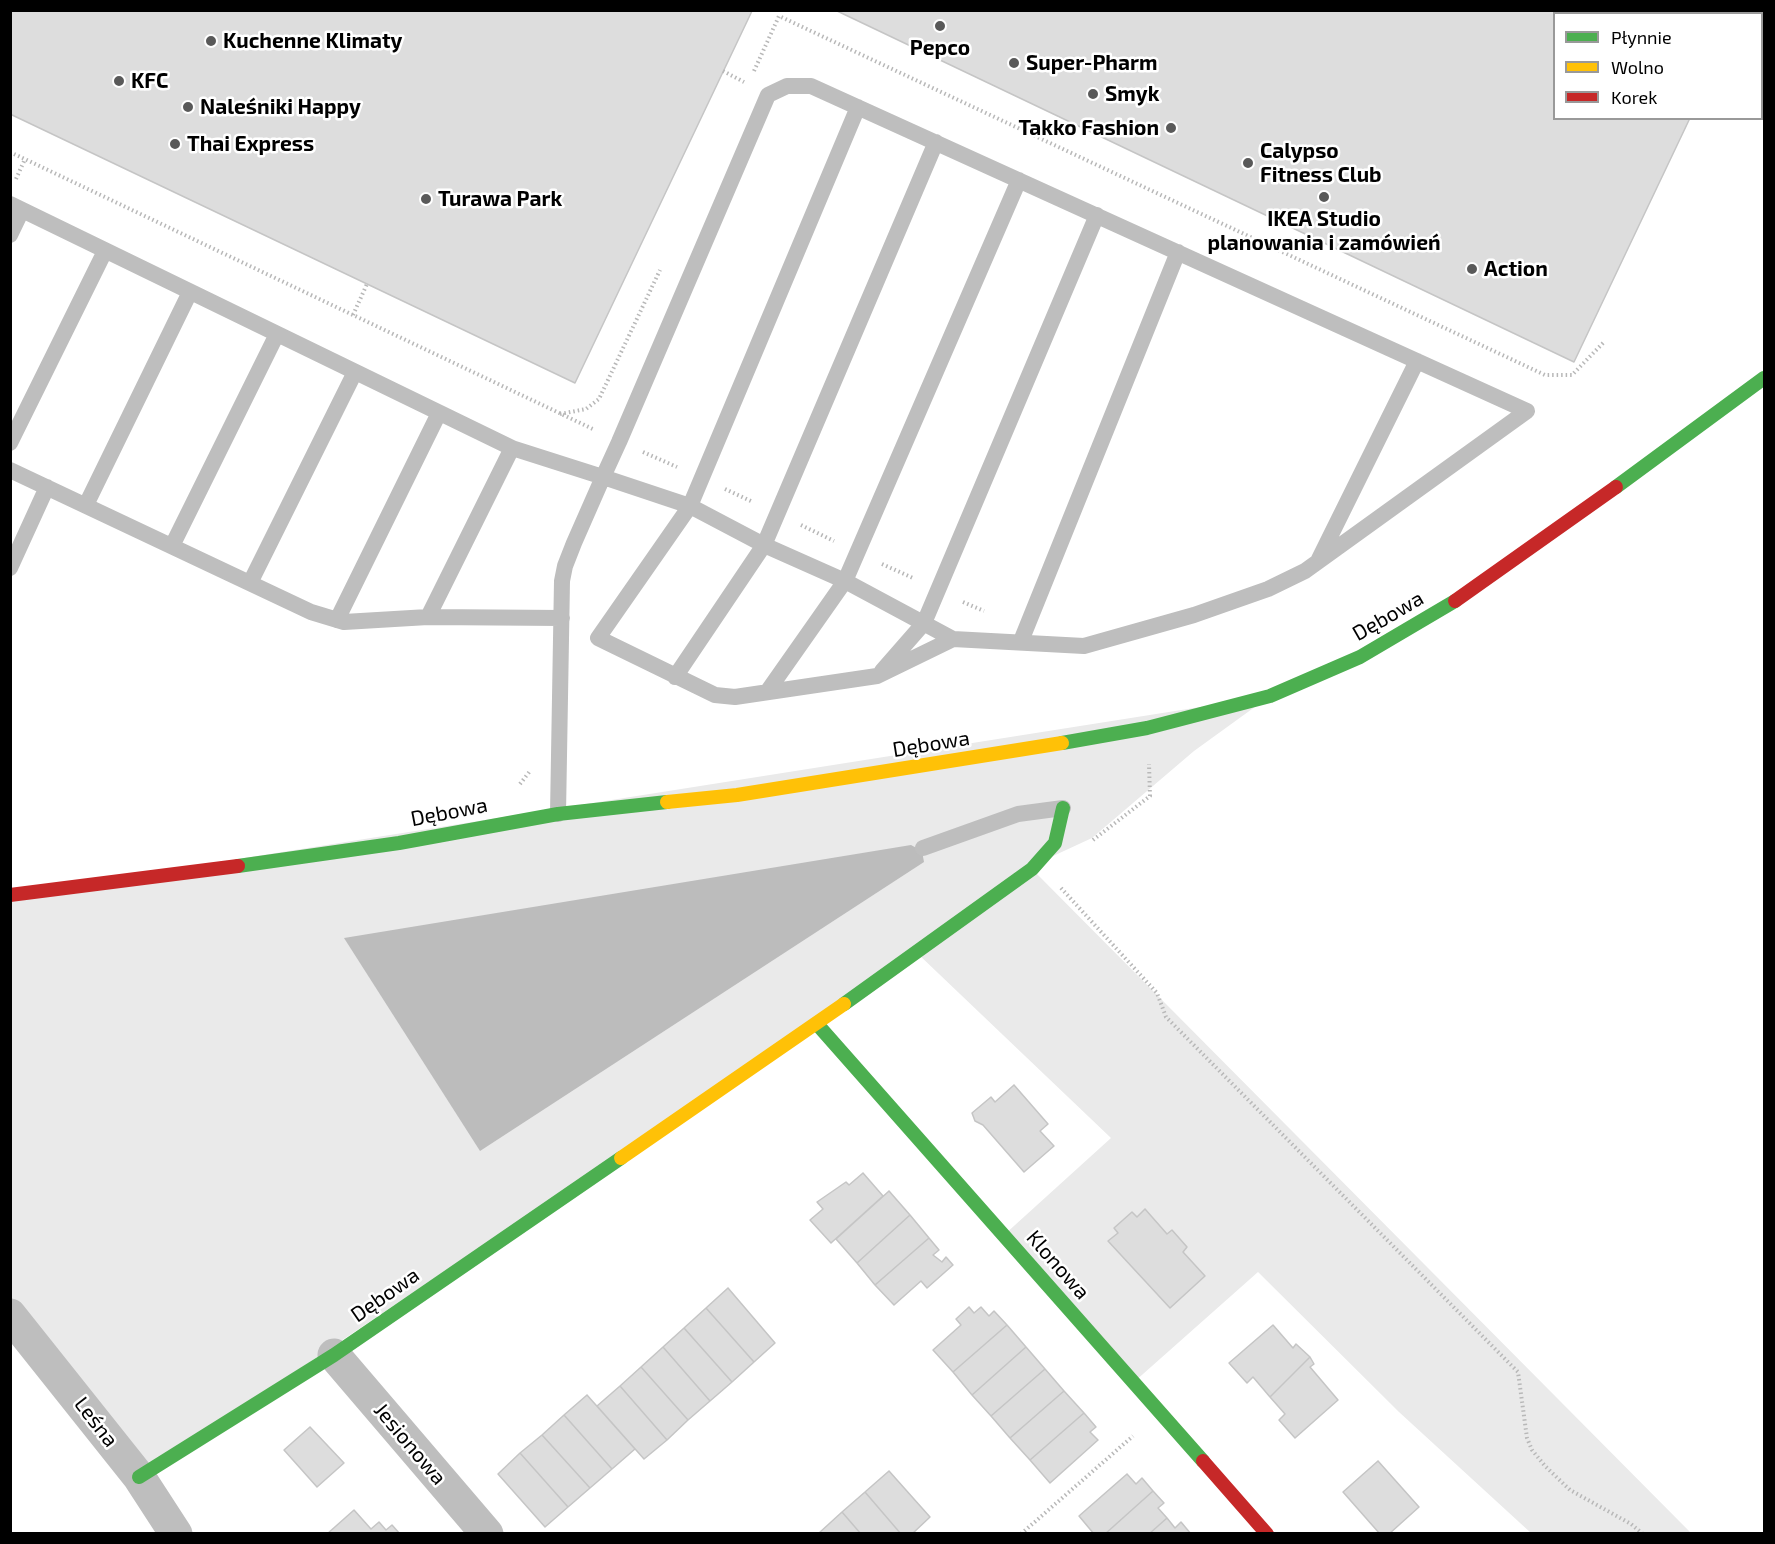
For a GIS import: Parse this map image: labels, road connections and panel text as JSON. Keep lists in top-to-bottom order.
{
  "streets": {
    "street": [
      "Dębowa",
      "Klonowa",
      "Leśna",
      "Jesionowa"
    ]
  },
  "crossings": [
    ["Dębowa", "Klonowa"],
    ["Dębowa", "Leśna"],
    ["Dębowa", "Jesionowa"]
  ],
  "places": [
    "Pepco",
    "Kuchenne Klimaty",
    "Super-Pharm",
    "KFC",
    "Smyk",
    "Naleśniki Happy",
    "Takko Fashion",
    "Thai Express",
    "Calypso Fitness Club",
    "IKEA Studio planowania i zamówień",
    "Turawa Park",
    "Action"
  ],
  "legend": ["Płynnie", "Wolno", "Korek"]
}
